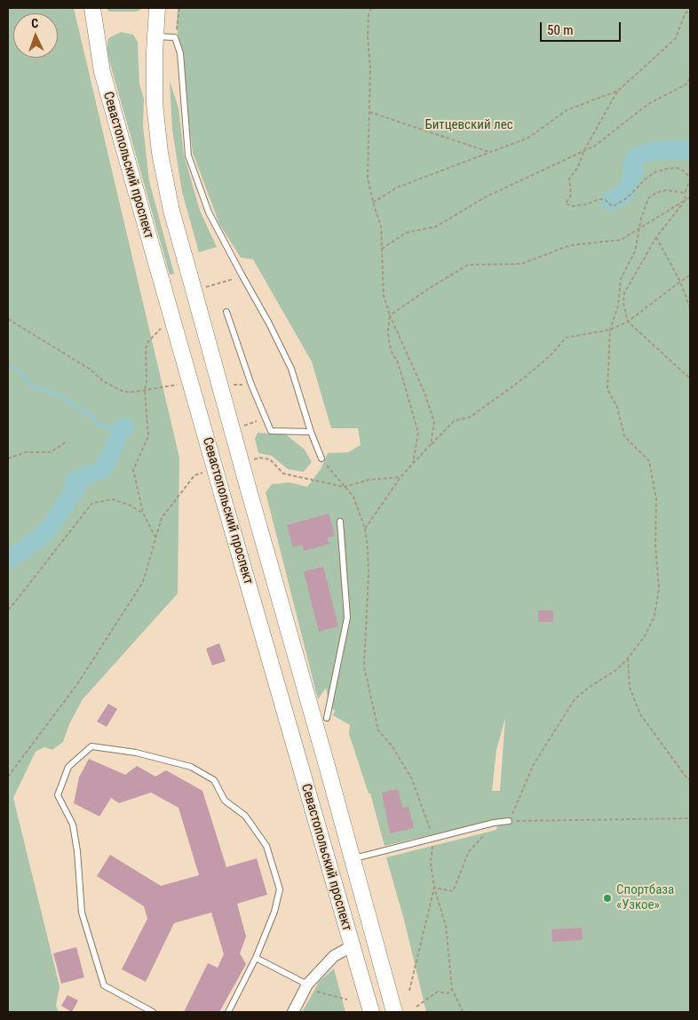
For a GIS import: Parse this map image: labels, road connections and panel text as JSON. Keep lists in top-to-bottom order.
{
  "streets": {
    "main road": ["Севастопольский проспект"]
  },
  "parks": ["Битцевский лес"],
  "places": ["Спортбаза «Узкое»"],
  "scale_bar": "50 m",
  "north": "top"
}
